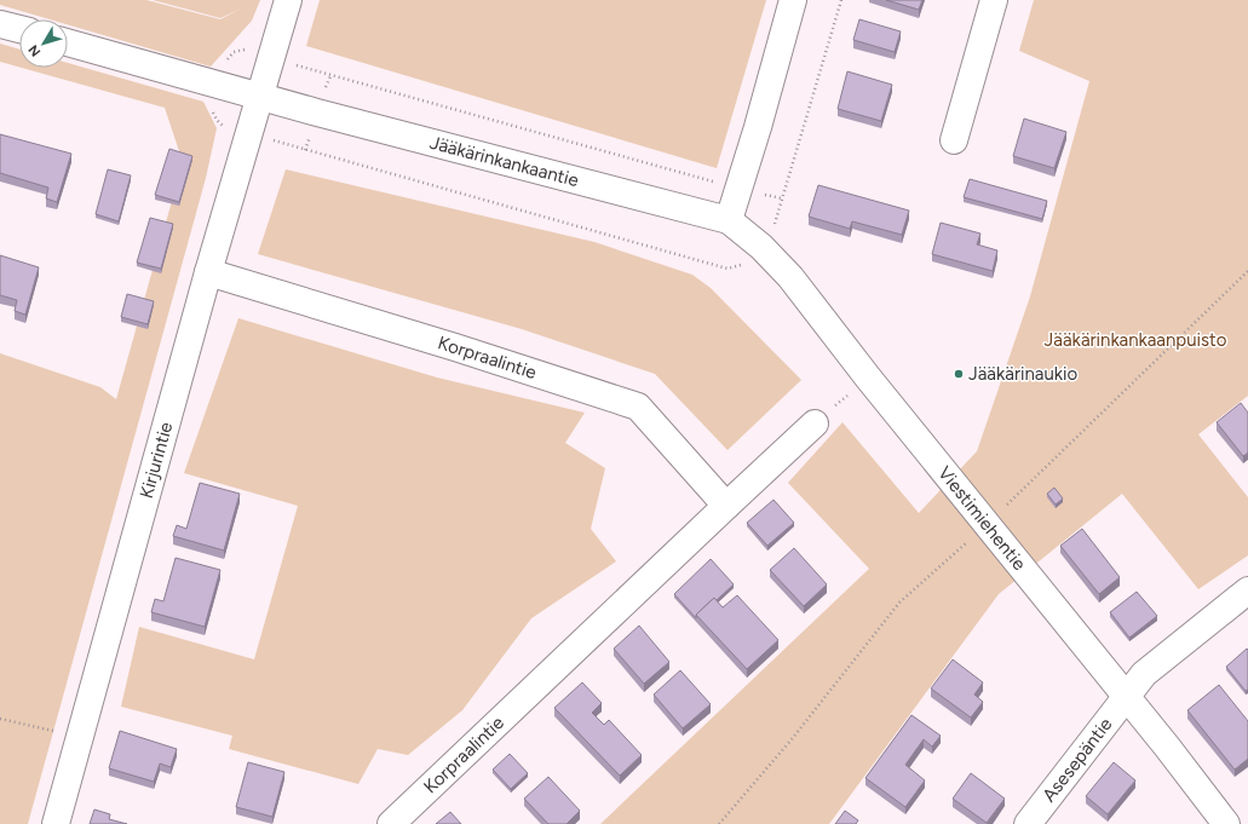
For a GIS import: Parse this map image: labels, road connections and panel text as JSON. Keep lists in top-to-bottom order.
{
  "streets": {
    "street": [
      "Jääkärinkankaantie",
      "Korpraalintie",
      "Kirjurintie",
      "Viestimiehentie",
      "Asesepäntie"
    ]
  },
  "crossings": [
    ["Jääkärinkankaantie", "Kirjurintie"],
    ["Jääkärinkankaantie", "Viestimiehentie"],
    ["Korpraalintie", "Kirjurintie"],
    ["Viestimiehentie", "Asesepäntie"]
  ],
  "parks": ["Jääkärinkankaanpuisto"],
  "places": ["Jääkärinaukio"],
  "north": "bottom left"
}
